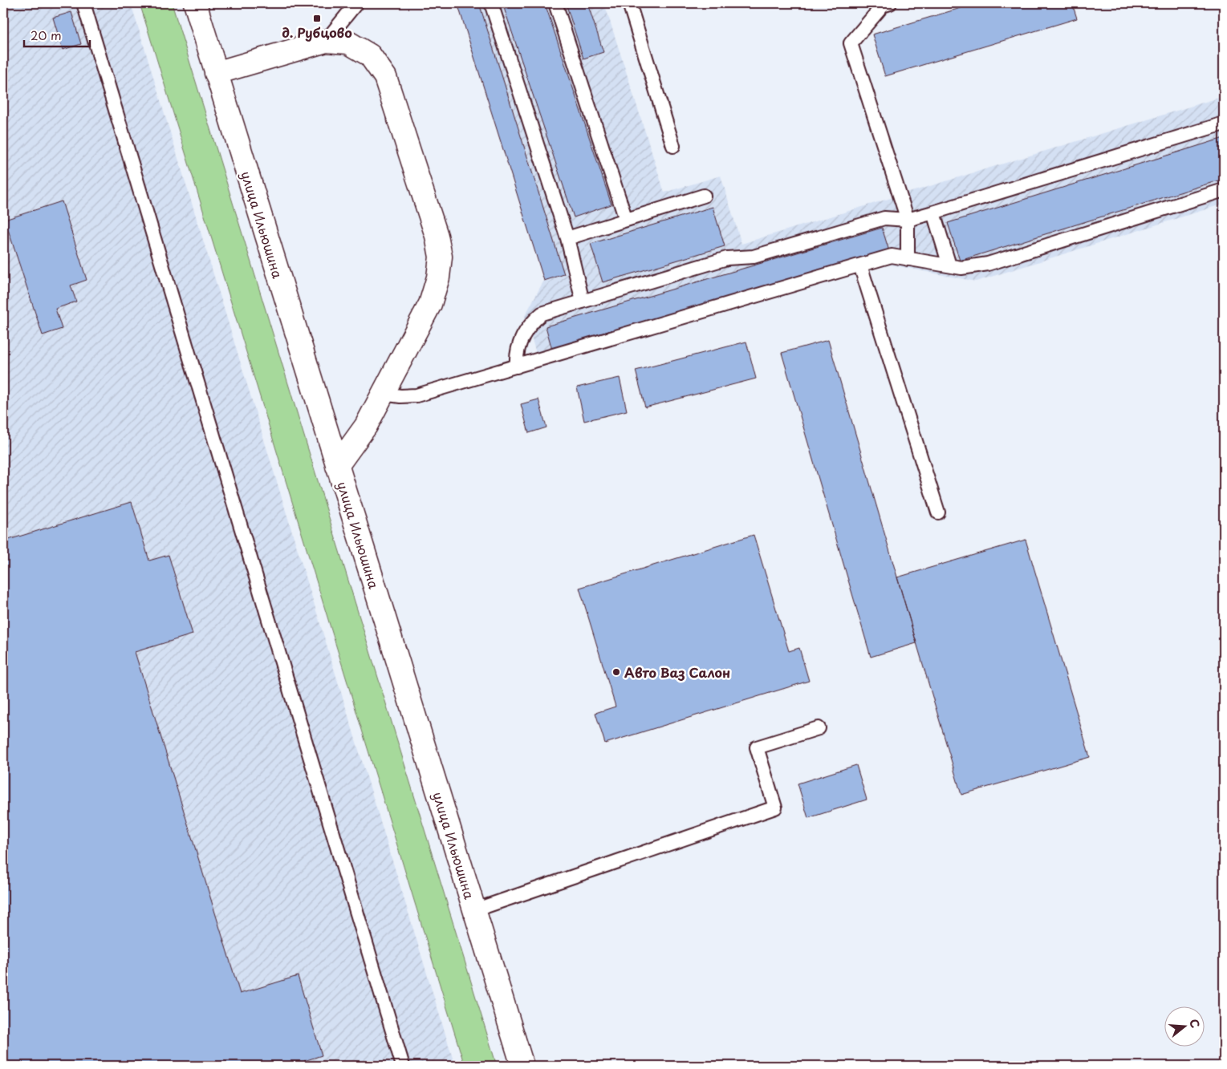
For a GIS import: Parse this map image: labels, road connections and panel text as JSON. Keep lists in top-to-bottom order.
{
  "streets": {
    "street": ["улица Ильюшина"]
  },
  "places": {
    "transit": ["д. Рубцово"],
    "other": ["Авто Ваз Салон"]
  },
  "scale_bar": "20 m",
  "north": "right"
}
